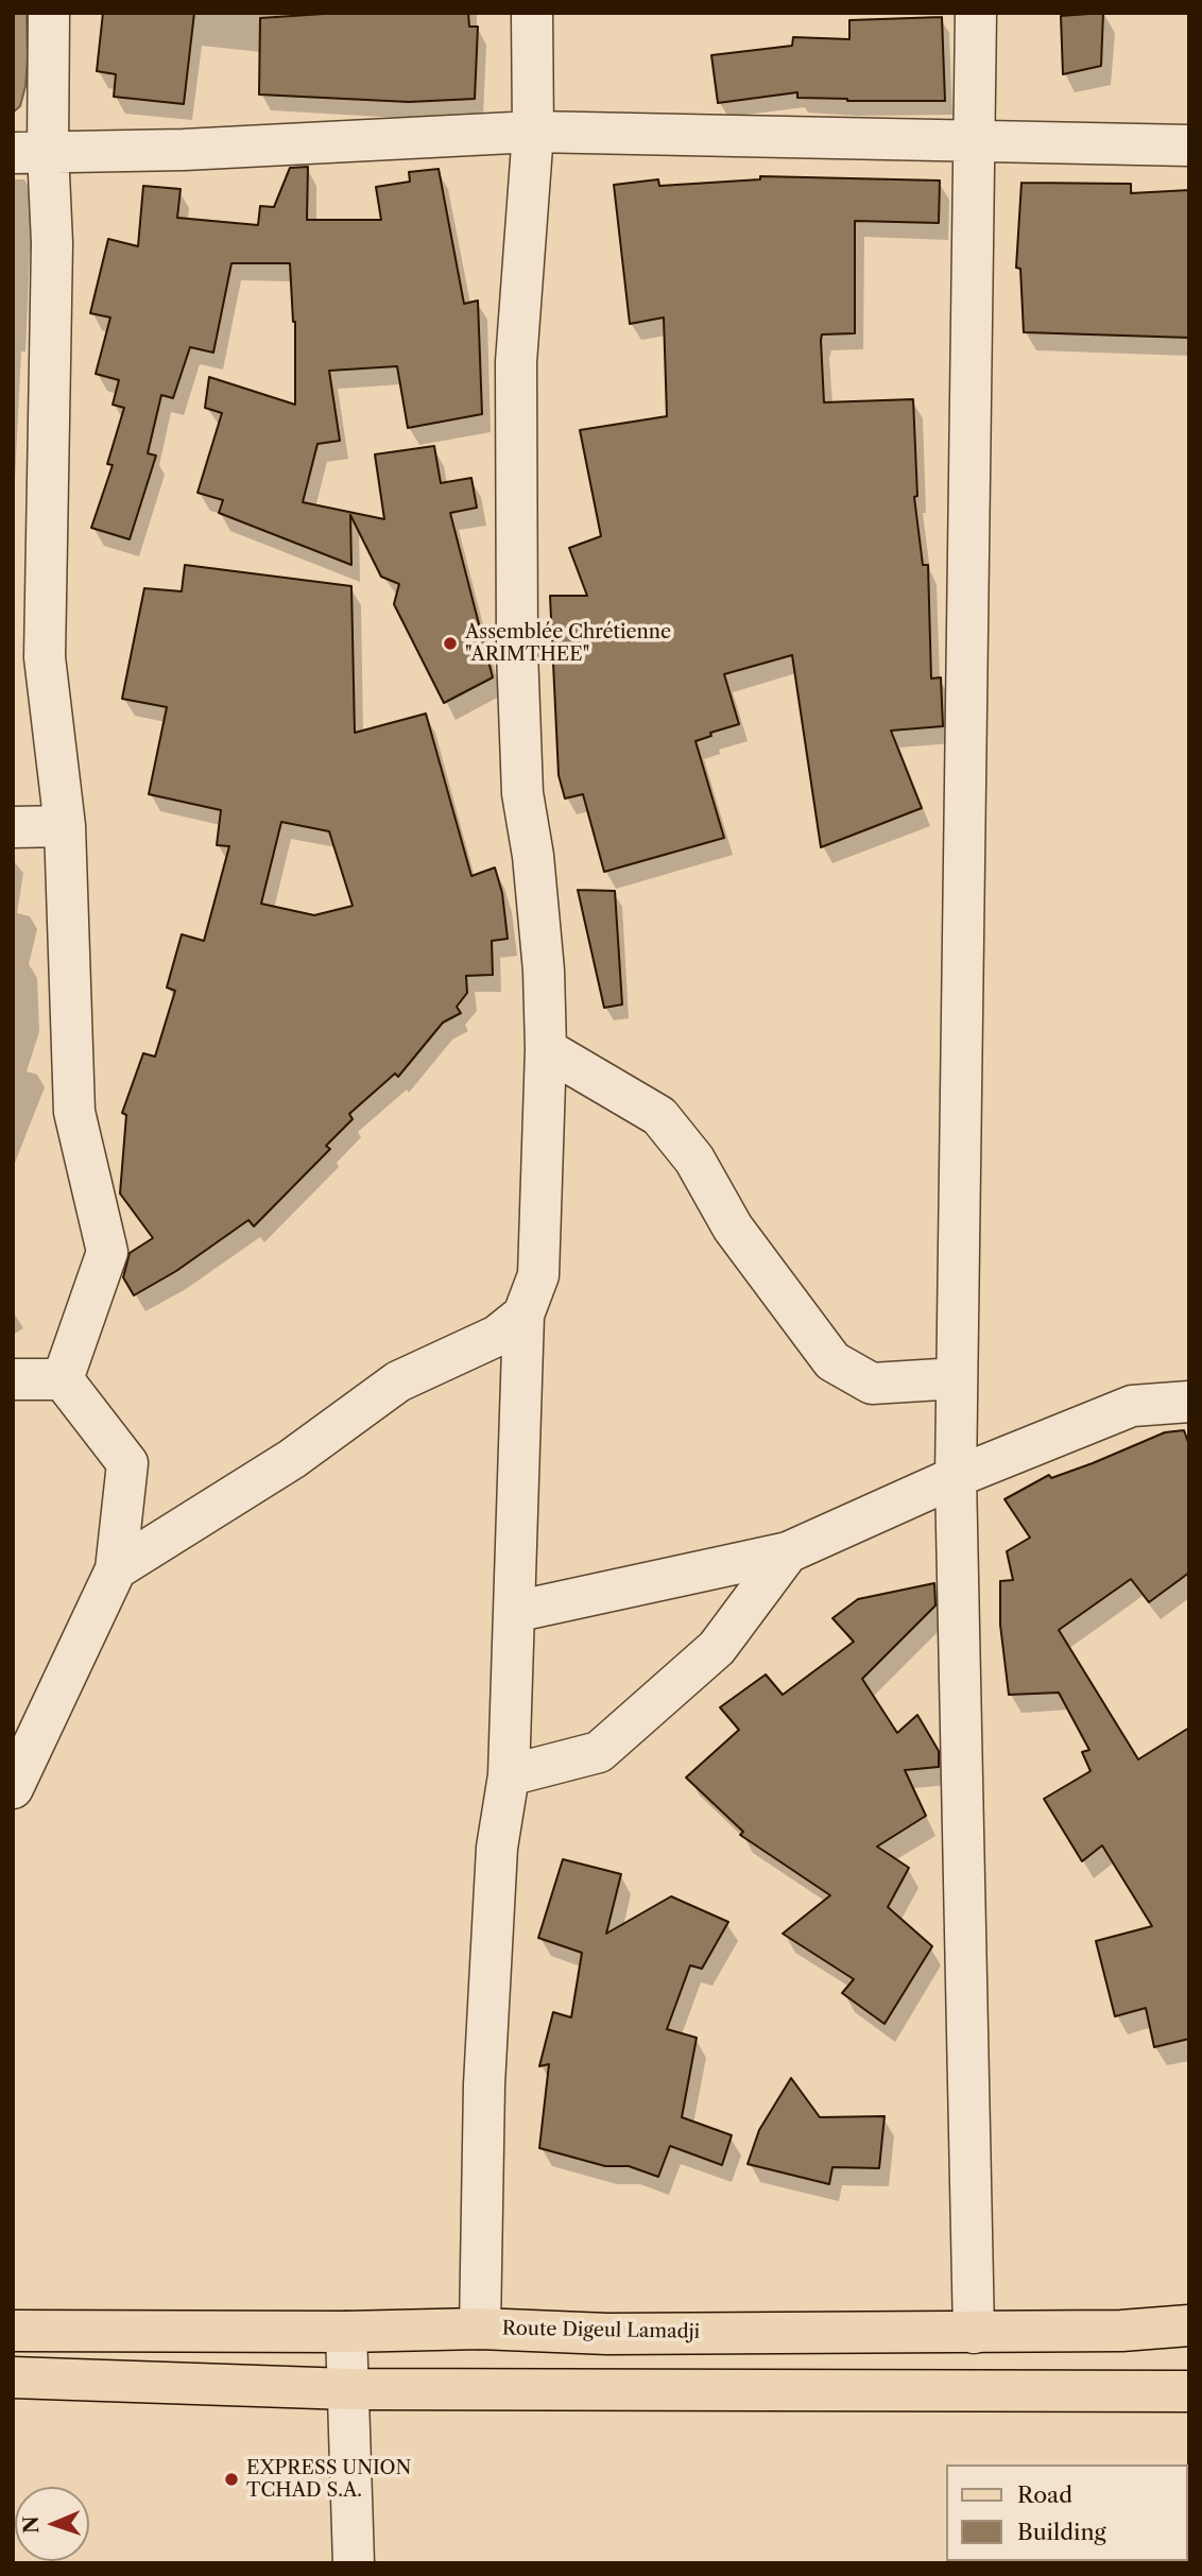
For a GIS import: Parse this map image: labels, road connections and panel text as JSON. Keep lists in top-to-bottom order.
{
  "streets": {
    "main road": ["Route Digeul Lamadji"]
  },
  "places": ["Assemblée Chrétienne \"ARIMTHEE\"", "EXPRESS UNION TCHAD S.A."],
  "legend": ["Road", "Building"],
  "north": "left"
}
